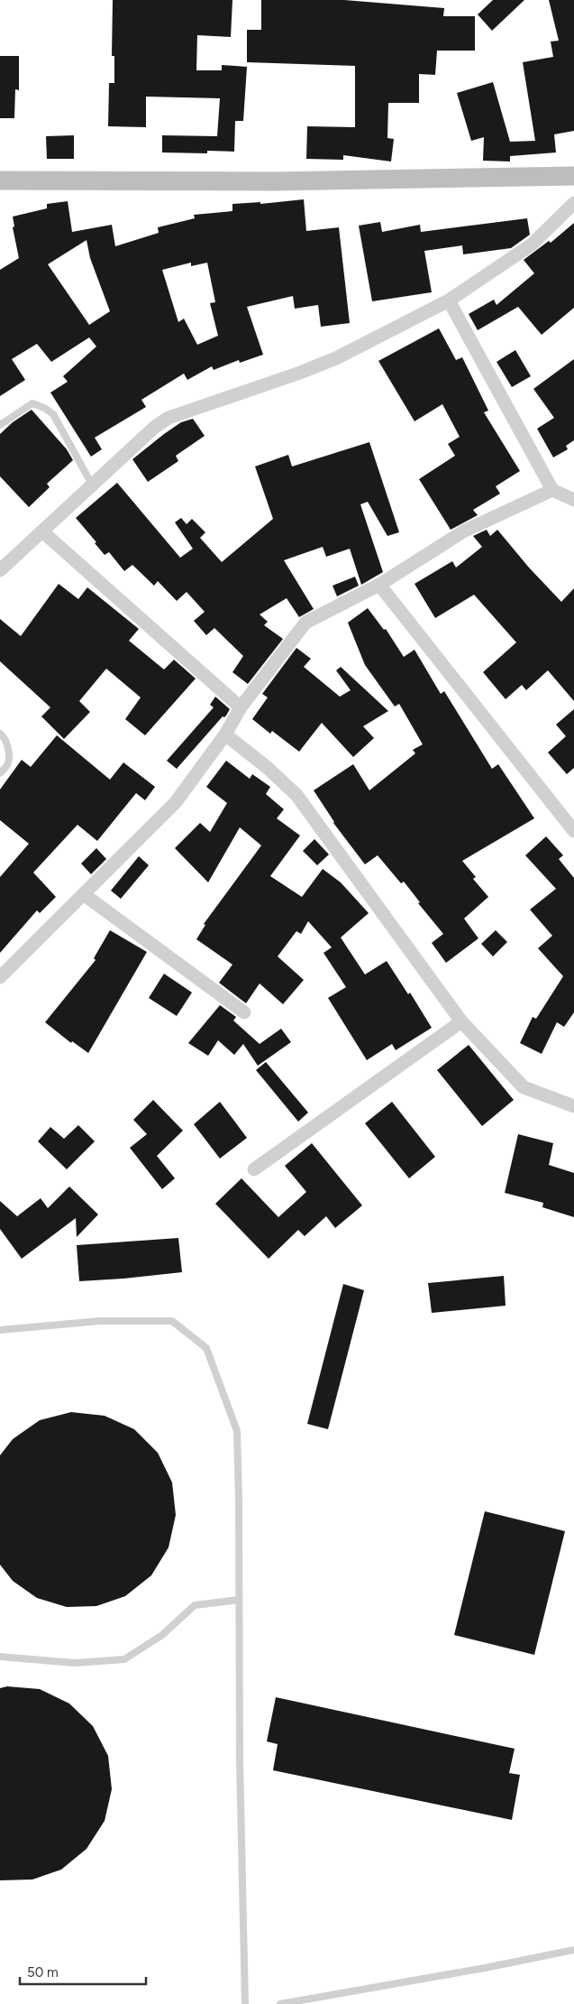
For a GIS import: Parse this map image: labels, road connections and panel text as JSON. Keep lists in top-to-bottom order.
{
  "scale_bar": "50 m"
}
